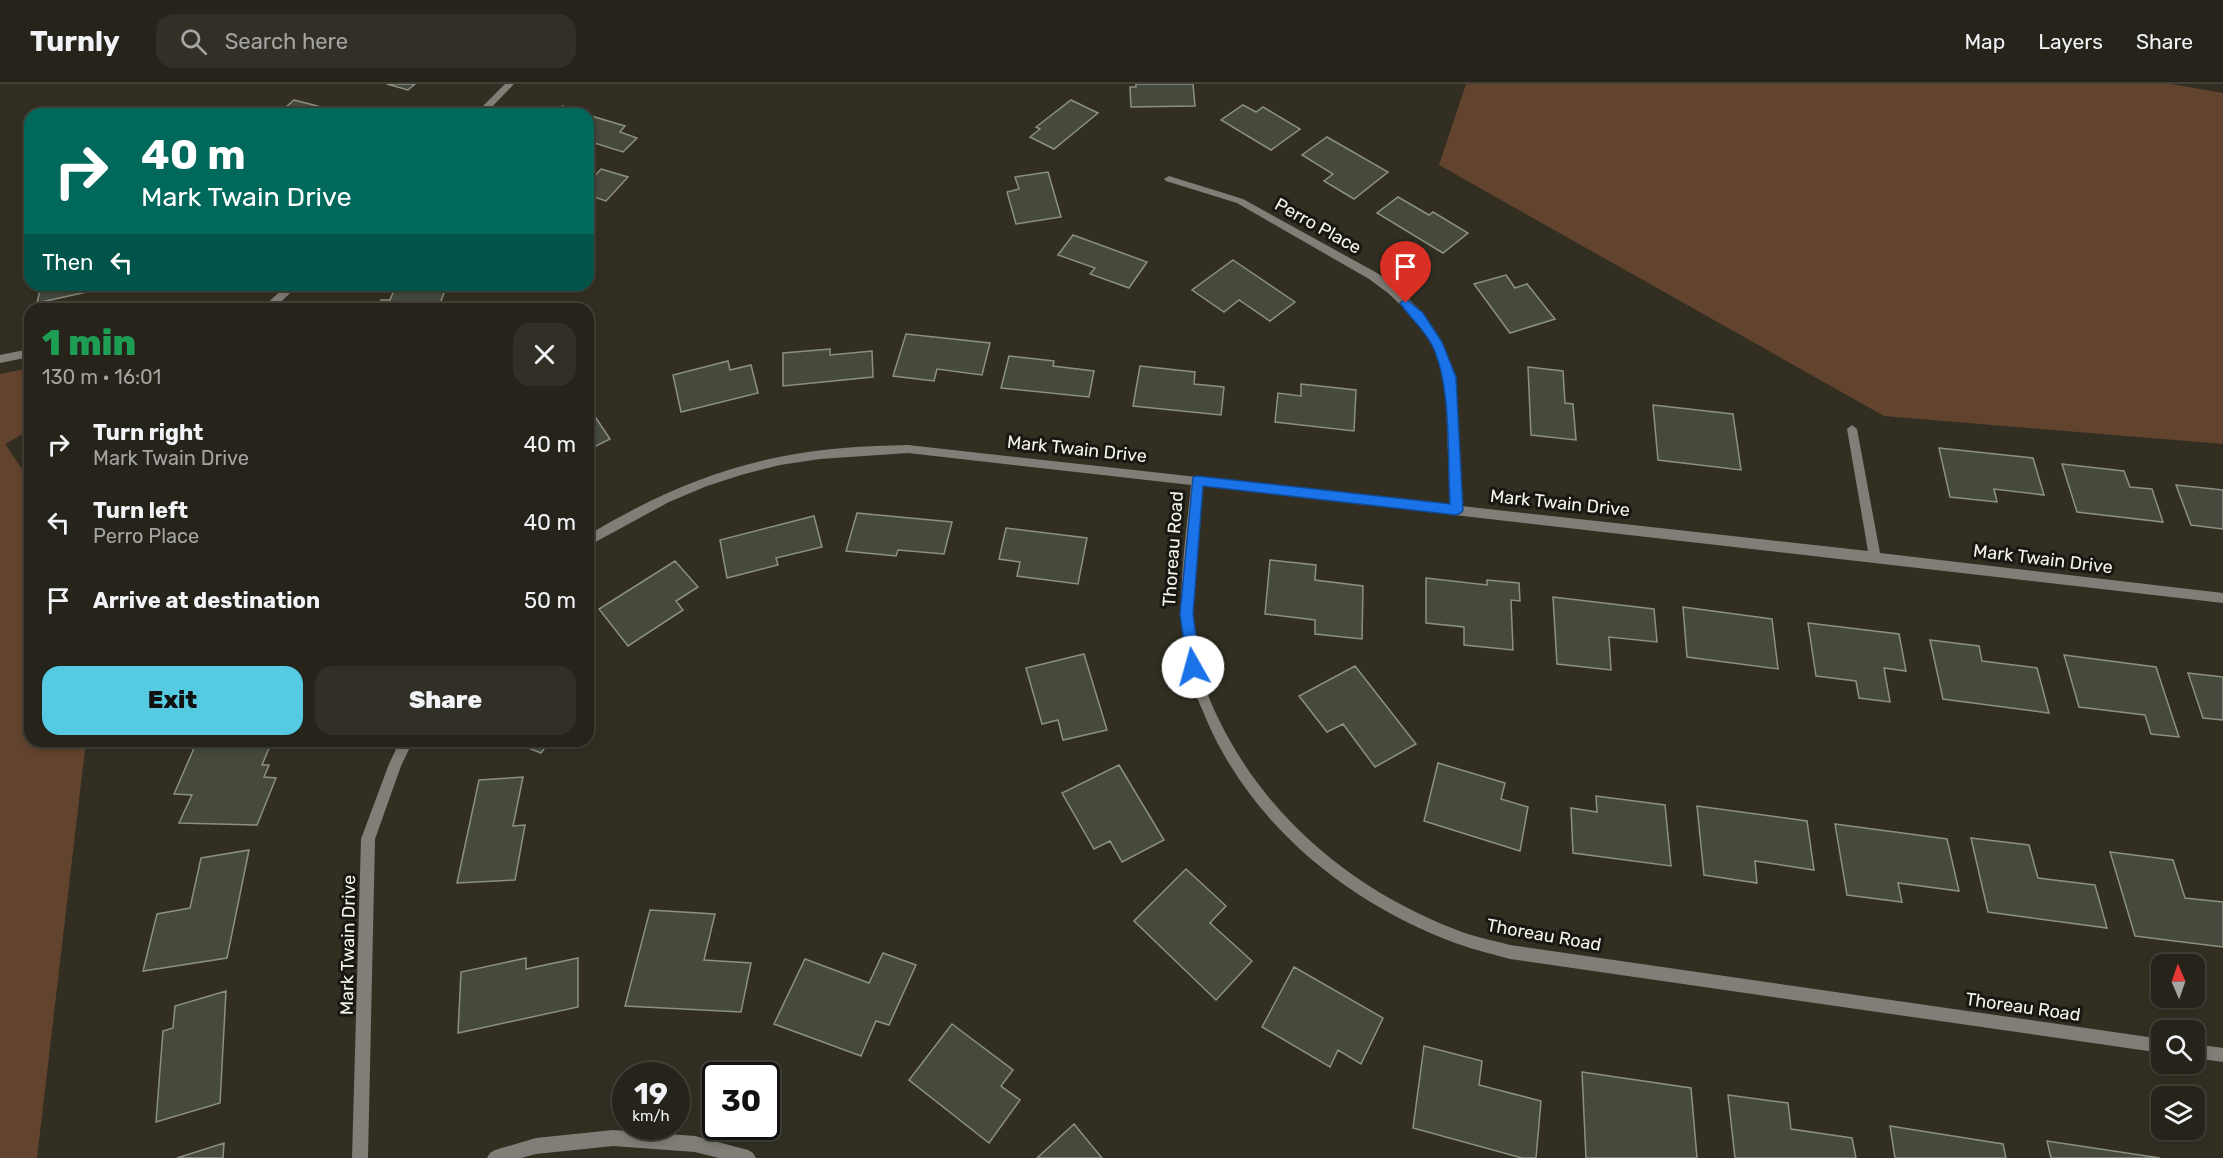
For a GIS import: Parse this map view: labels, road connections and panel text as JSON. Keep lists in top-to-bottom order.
{
  "streets": {
    "street": ["Perro Place", "Mark Twain Drive", "Thoreau Road"]
  },
  "crossings": [
    ["Perro Place", "Mark Twain Drive"],
    ["Mark Twain Drive", "Thoreau Road"]
  ],
  "north": "top",
  "page": {
    "header": "Turnly",
    "search": "Search here",
    "nav": ["Map", "Layers", "Share"],
    "turn": ["40 m", "Mark Twain Drive"],
    "then": "Then",
    "heading": ["1 min", "130 m · 16:01"],
    "list": [
      {
        "name": "Turn right",
        "note": "Mark Twain Drive",
        "value": "40 m"
      },
      {
        "name": "Turn left",
        "note": "Perro Place",
        "value": "40 m"
      },
      {
        "name": "Arrive at destination",
        "value": "50 m"
      }
    ],
    "buttons": ["Exit", "Share"],
    "speed": "19 km/h",
    "limit": "30"
  }
}
